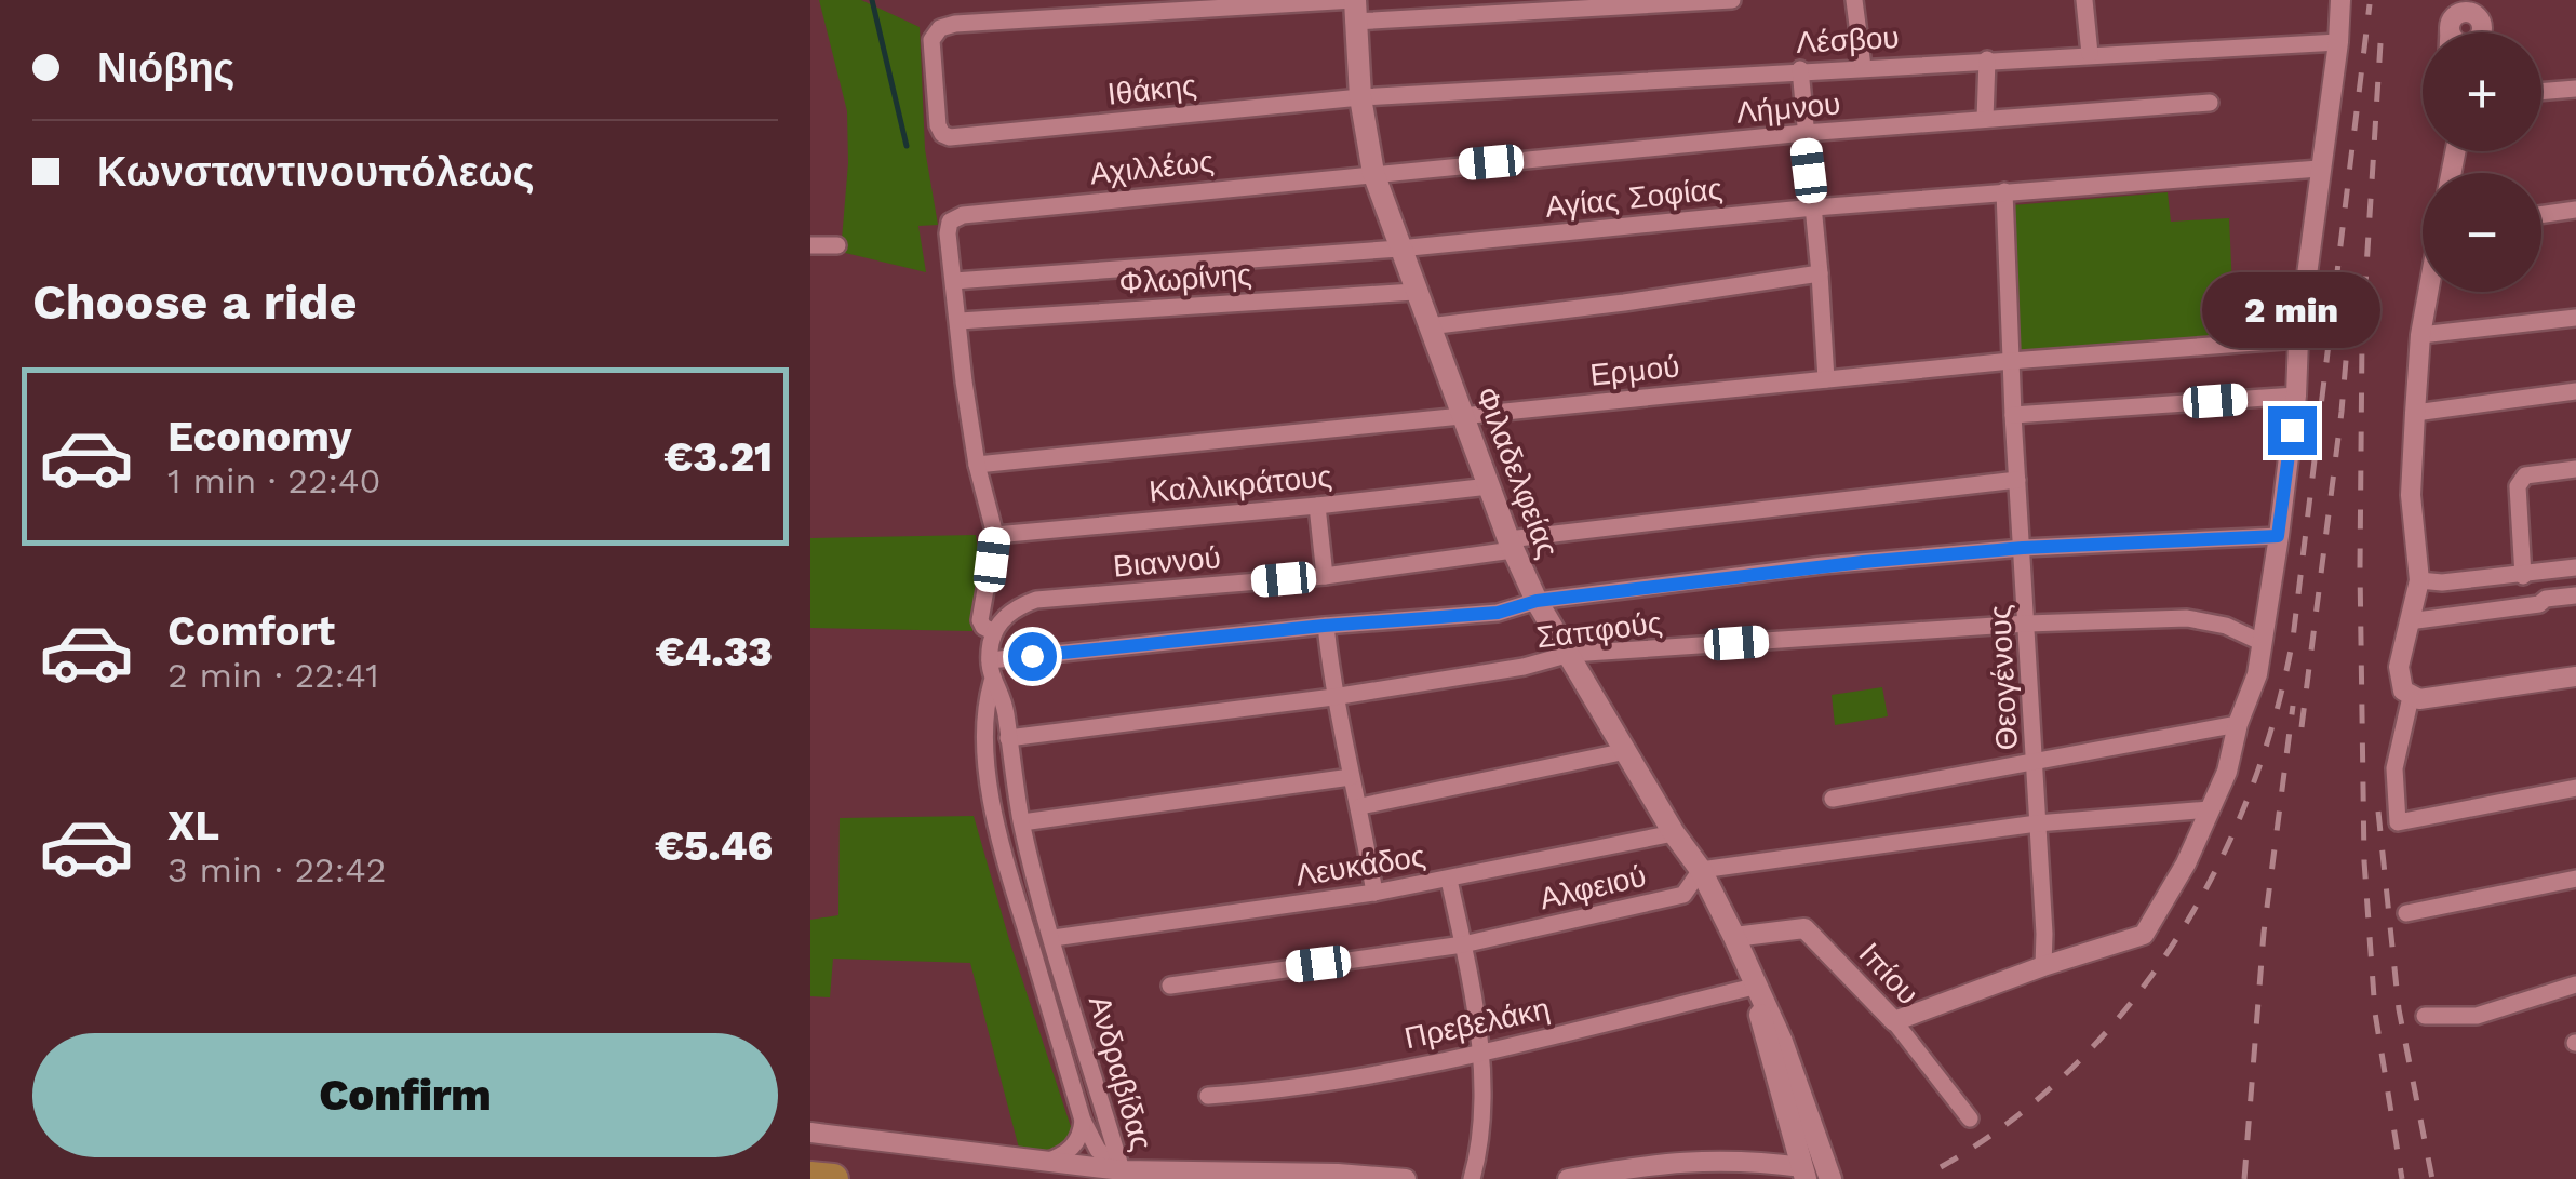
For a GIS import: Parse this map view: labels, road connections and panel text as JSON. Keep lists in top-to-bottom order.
{
  "streets": {
    "main road": ["Φιλαδελφείας"],
    "street": [
      "Λέσβου",
      "Ιθάκης",
      "Λήμνου",
      "Αχιλλέως",
      "Αγίας Σοφίας",
      "Φλωρίνης",
      "Ερμού",
      "Καλλικράτους",
      "Βιαννού",
      "Σαπφούς",
      "Θεογένους",
      "Λευκάδος",
      "Αλφειού",
      "Ιπίου",
      "Πρεβελάκη",
      "Ανδραβίδας"
    ]
  },
  "crossings": [
    ["Λέσβου", "Ιθάκης"],
    ["Λέσβου", "Φιλαδελφείας"],
    ["Ιθάκης", "Φιλαδελφείας"],
    ["Λήμνου", "Αχιλλέως"],
    ["Λήμνου", "Φιλαδελφείας"],
    ["Αχιλλέως", "Αγίας Σοφίας"],
    ["Αχιλλέως", "Φιλαδελφείας"],
    ["Αγίας Σοφίας", "Φιλαδελφείας"],
    ["Αγίας Σοφίας", "Θεογένους"],
    ["Φλωρίνης", "Φιλαδελφείας"],
    ["Ερμού", "Φιλαδελφείας"],
    ["Ερμού", "Θεογένους"],
    ["Φιλαδελφείας", "Καλλικράτους"],
    ["Φιλαδελφείας", "Βιαννού"],
    ["Φιλαδελφείας", "Σαπφούς"],
    ["Φιλαδελφείας", "Λευκάδος"],
    ["Φιλαδελφείας", "Αλφειού"],
    ["Φιλαδελφείας", "Ιπίου"],
    ["Φιλαδελφείας", "Πρεβελάκη"],
    ["Βιαννού", "Θεογένους"],
    ["Σαπφούς", "Θεογένους"],
    ["Σαπφούς", "Ανδραβίδας"],
    ["Θεογένους", "Αλφειού"],
    ["Λευκάδος", "Ανδραβίδας"]
  ],
  "page": {
    "banner": ["Νιόβης", "Κωνσταντινουπόλεως"],
    "map_buttons": ["+", "−"],
    "heading": "Choose a ride",
    "bubble": "2 min",
    "list": [
      {
        "name": "Economy",
        "note": "1 min · 22:40",
        "value": "€3.21"
      },
      {
        "name": "Comfort",
        "note": "2 min · 22:41",
        "value": "€4.33"
      },
      {
        "name": "XL",
        "note": "3 min · 22:42",
        "value": "€5.46"
      }
    ],
    "buttons": "Confirm"
  }
}
